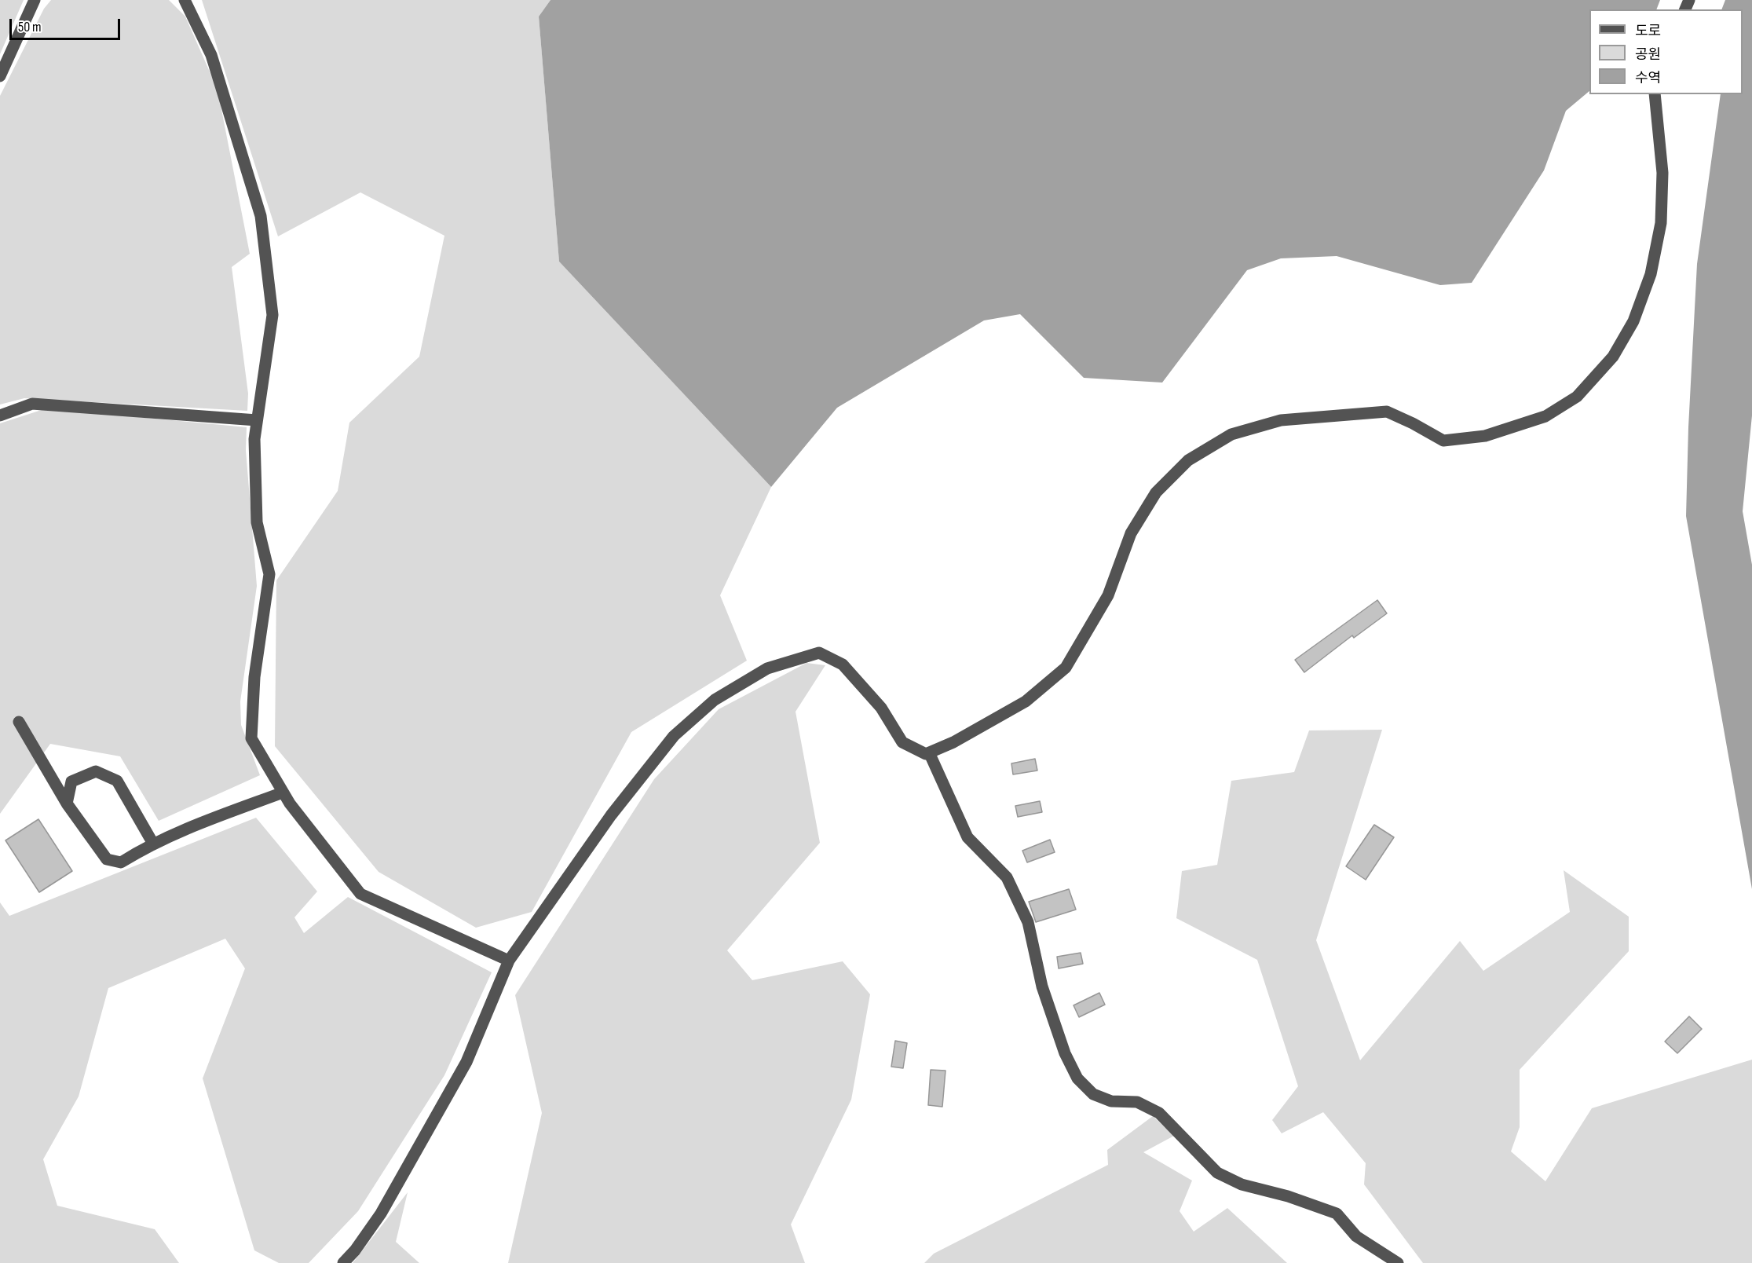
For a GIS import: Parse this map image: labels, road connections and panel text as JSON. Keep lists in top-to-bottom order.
{
  "legend": ["도로", "공원", "수역"],
  "scale_bar": "50 m"
}
